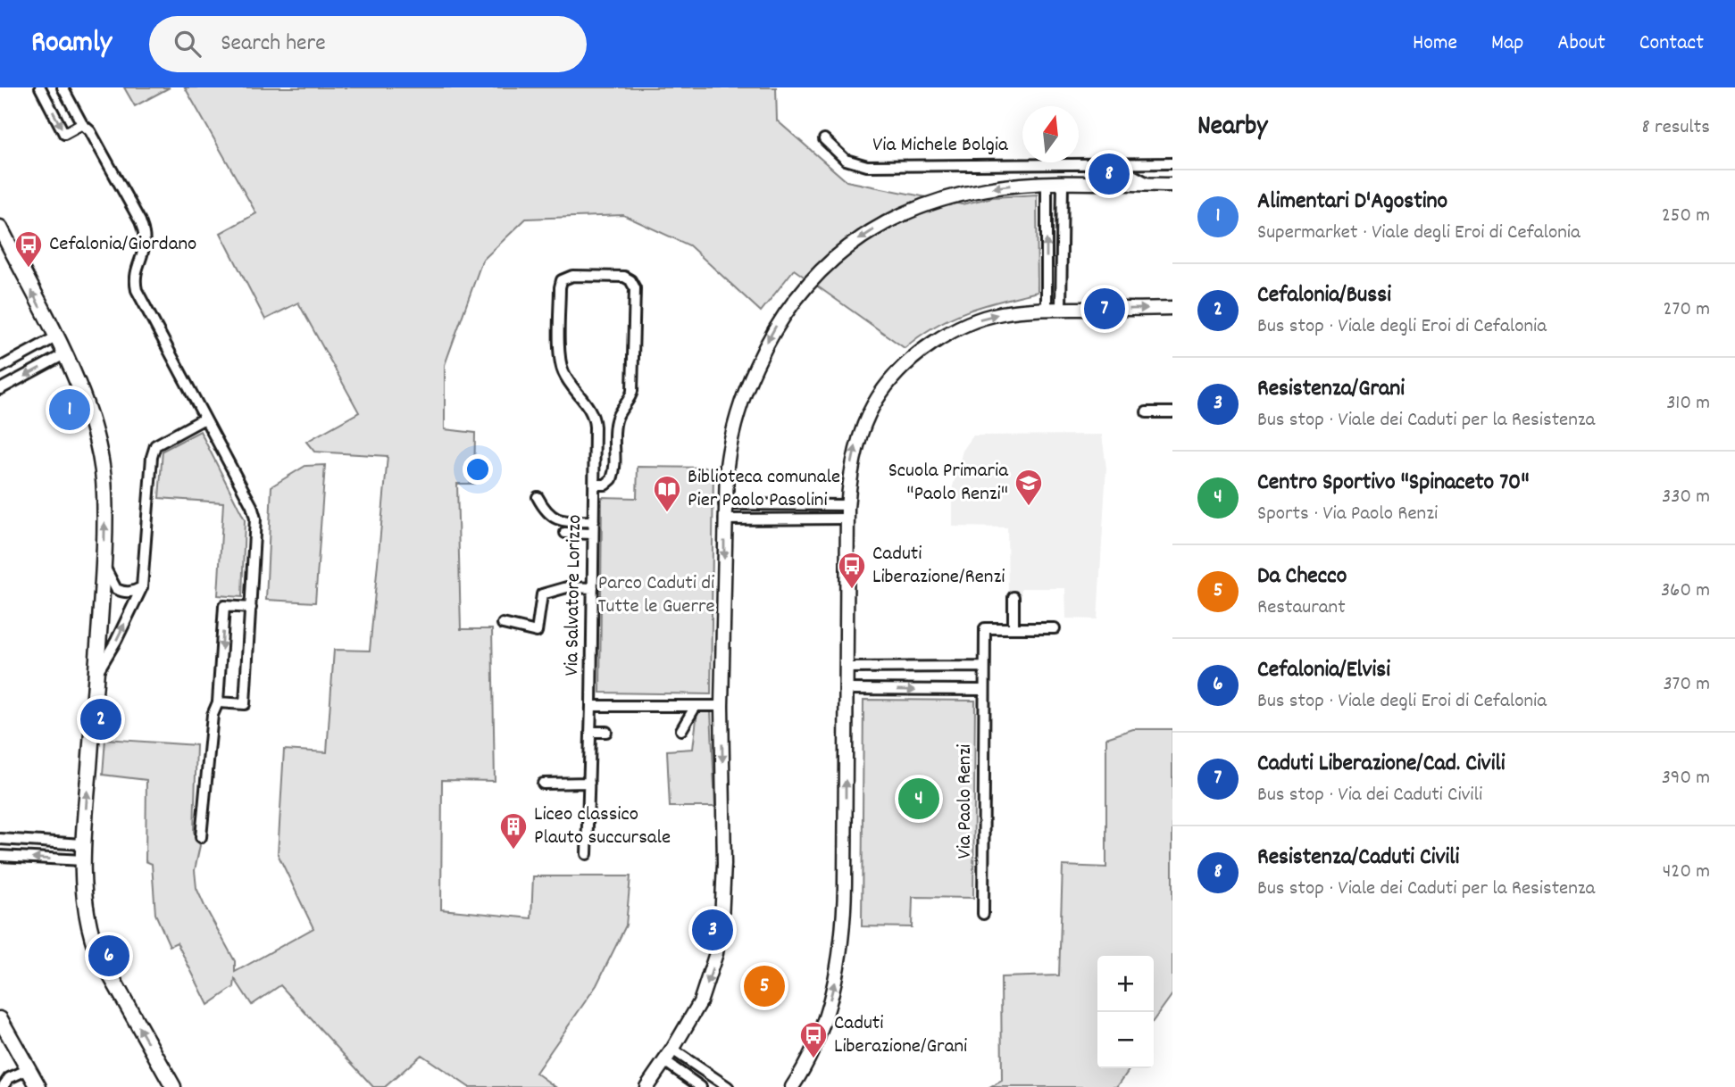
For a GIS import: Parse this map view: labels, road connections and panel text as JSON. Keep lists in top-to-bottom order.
{
  "streets": {
    "street": ["Via Michele Bolgia", "Via Salvatore Lorizzo", "Via Paolo Renzi"]
  },
  "parks": ["Parco Caduti di Tutte le Guerre"],
  "places": {
    "bus stop": ["Cefalonia/Giordano", "Caduti Liberazione/Renzi", "Caduti Liberazione/Grani"],
    "school or university": ["Scuola Primaria \"Paolo Renzi\""],
    "library": ["Biblioteca comunale Pier Paolo Pasolini"],
    "building": ["Liceo classico Plauto succursale"]
  },
  "north": "top",
  "page": {
    "header": "Roamly",
    "search": "Search here",
    "nav": [
      "Home",
      "Map",
      "About",
      "Contact"
    ],
    "heading": ["Nearby", "8 results"],
    "pins": [
      "8",
      "7",
      "1",
      "2",
      "4",
      "3",
      "6",
      "5"
    ],
    "list": [
      {
        "mark": "1",
        "name": "Alimentari D'Agostino",
        "note": "Supermarket · Viale degli Eroi di Cefalonia",
        "value": "250 m"
      },
      {
        "mark": "2",
        "name": "Cefalonia/Bussi",
        "note": "Bus stop · Viale degli Eroi di Cefalonia",
        "value": "270 m"
      },
      {
        "mark": "3",
        "name": "Resistenza/Grani",
        "note": "Bus stop · Viale dei Caduti per la Resistenza",
        "value": "310 m"
      },
      {
        "mark": "4",
        "name": "Centro Sportivo \"Spinaceto 70\"",
        "note": "Sports · Via Paolo Renzi",
        "value": "330 m"
      },
      {
        "mark": "5",
        "name": "Da Checco",
        "note": "Restaurant",
        "value": "360 m"
      },
      {
        "mark": "6",
        "name": "Cefalonia/Elvisi",
        "note": "Bus stop · Viale degli Eroi di Cefalonia",
        "value": "370 m"
      },
      {
        "mark": "7",
        "name": "Caduti Liberazione/Cad. Civili",
        "note": "Bus stop · Via dei Caduti Civili",
        "value": "390 m"
      },
      {
        "mark": "8",
        "name": "Resistenza/Caduti Civili",
        "note": "Bus stop · Viale dei Caduti per la Resistenza",
        "value": "420 m"
      }
    ],
    "map_buttons": ["+", "−"]
  }
}
